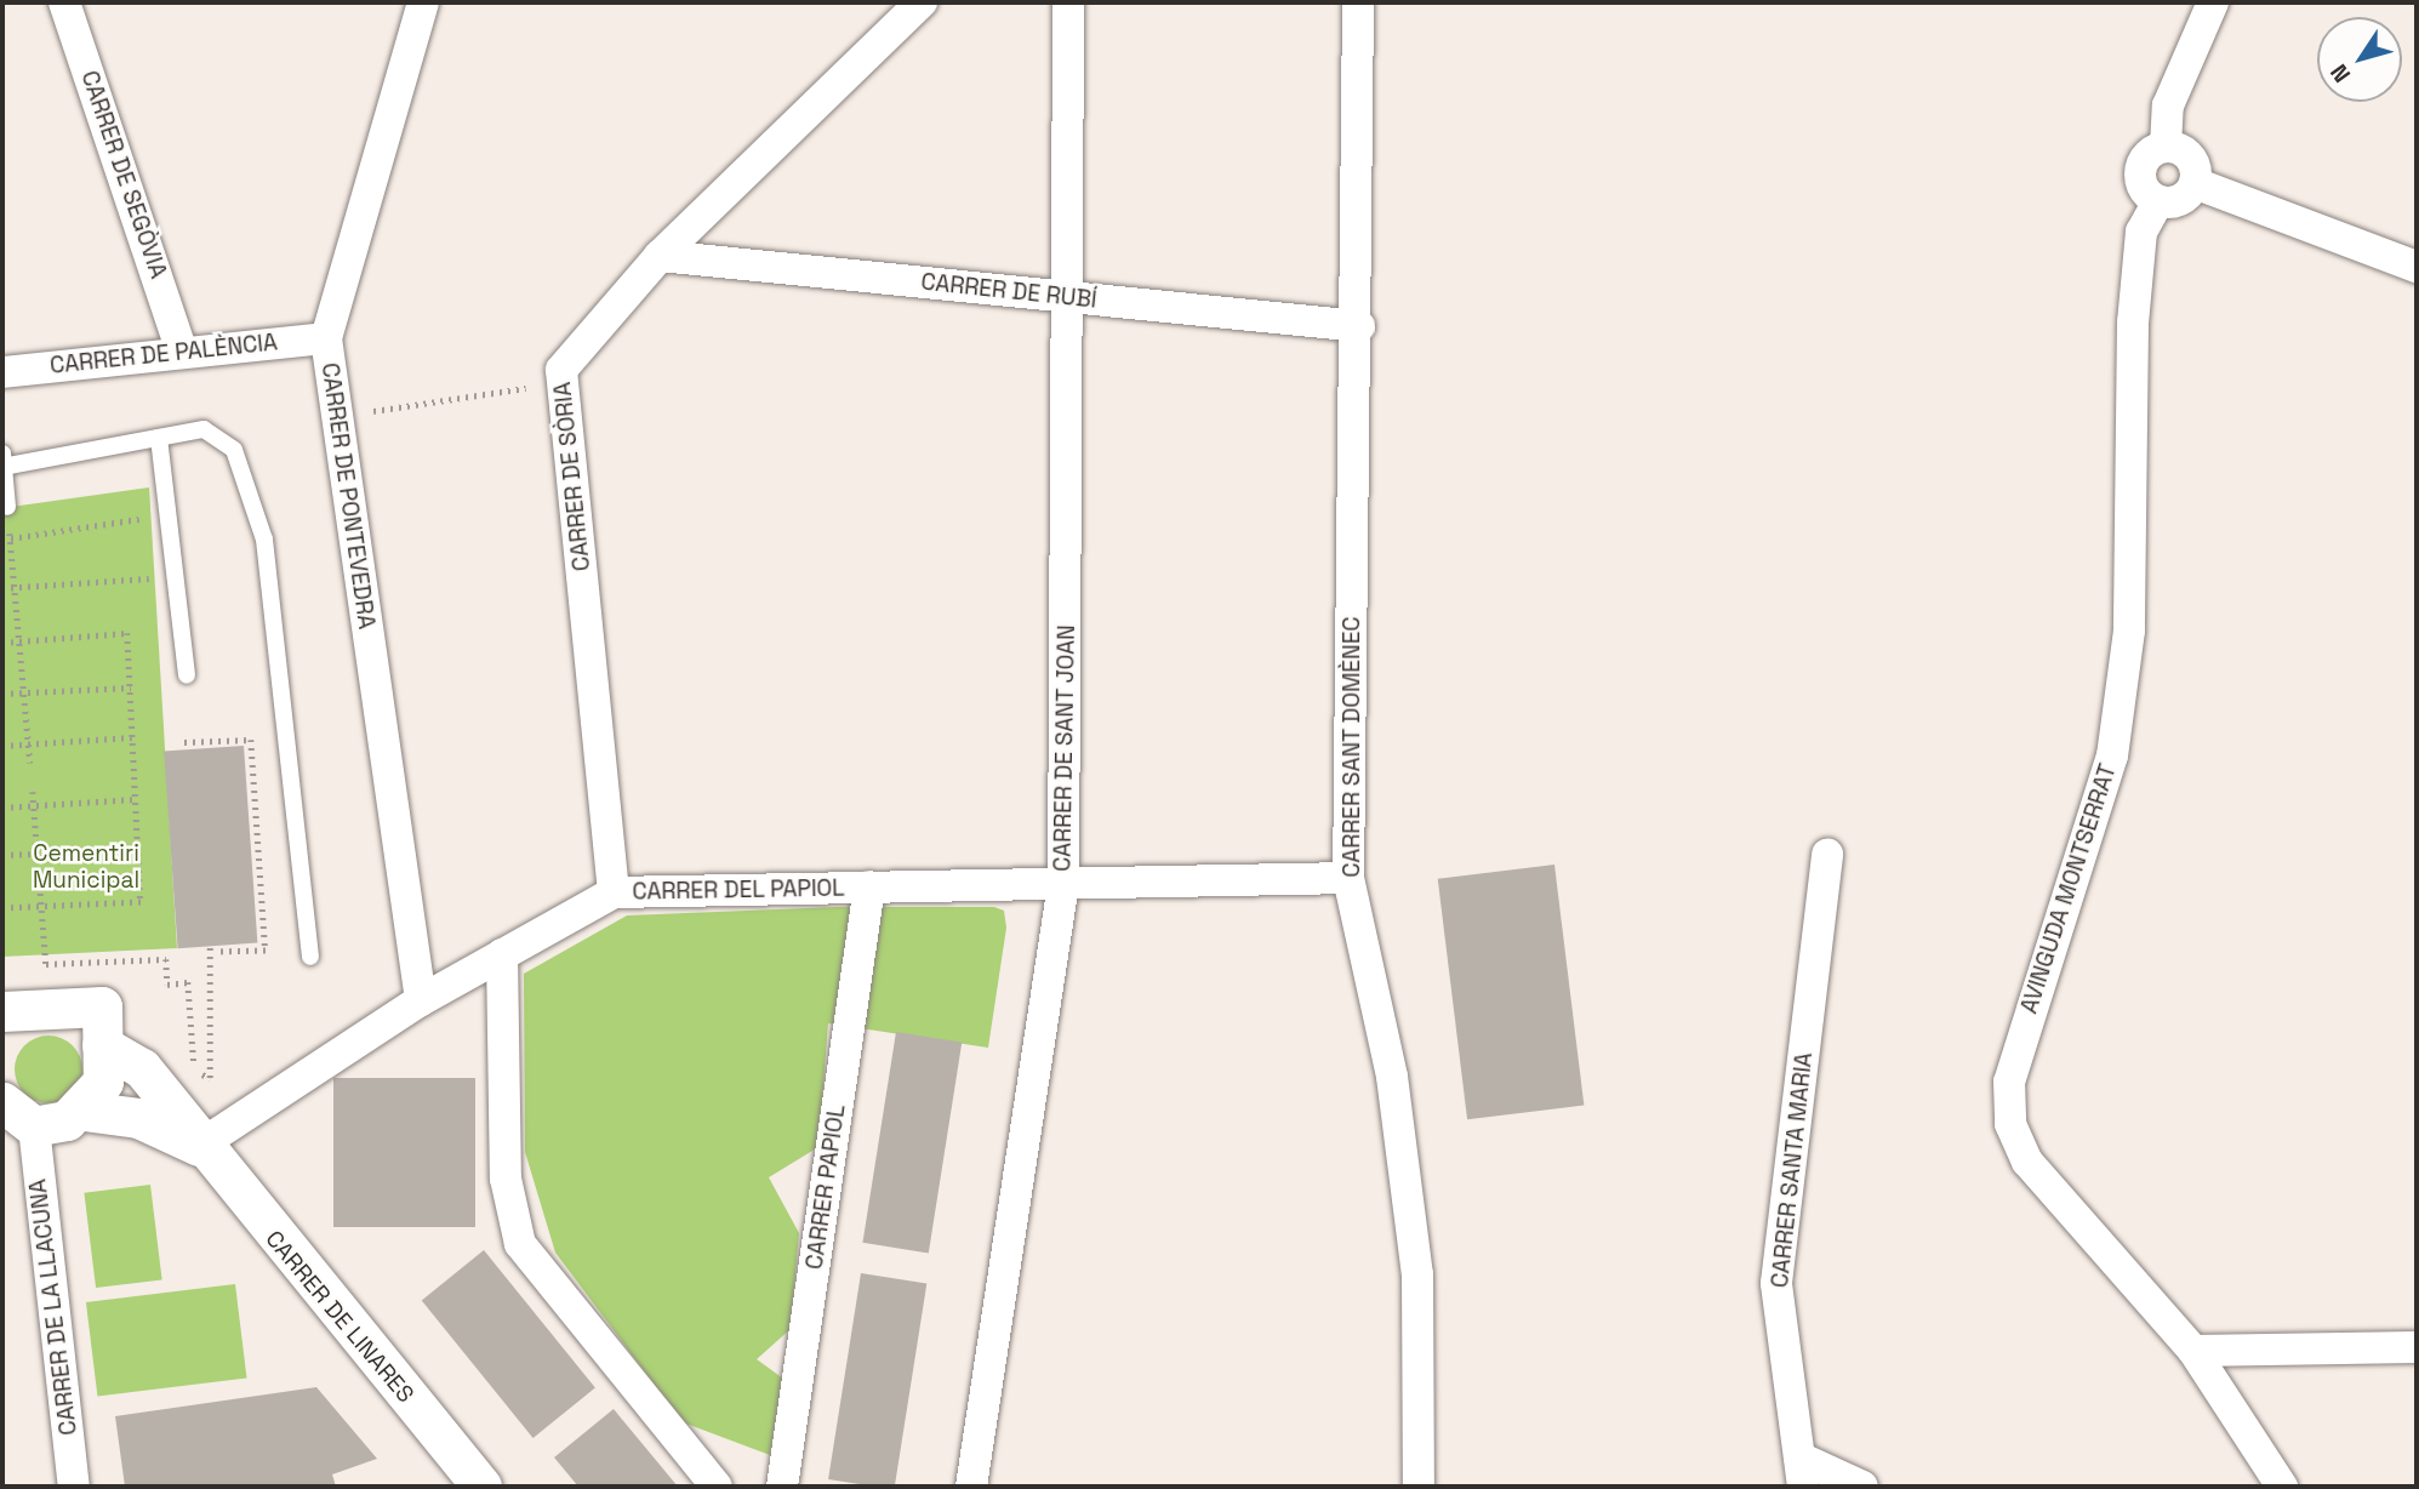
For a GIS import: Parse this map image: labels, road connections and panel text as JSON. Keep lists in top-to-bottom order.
{
  "streets": {
    "street": [
      "CARRER DE SEGÒVIA",
      "CARRER DE RUBÍ",
      "CARRER DE PALÈNCIA",
      "CARRER DE SÒRIA",
      "CARRER DE PONTEVEDRA",
      "CARRER SANT DOMÈNEC",
      "CARRER DE SANT JOAN",
      "AVINGUDA MONTSERRAT",
      "CARRER DEL PAPIOL",
      "CARRER SANTA MARIA",
      "CARRER PAPIOL",
      "CARRER DE LA LLACUNA",
      "CARRER DE LINARES"
    ]
  },
  "crossings": [
    ["CARRER DE SEGÒVIA", "CARRER DE PALÈNCIA"],
    ["CARRER DE RUBÍ", "CARRER DE SÒRIA"],
    ["CARRER DE RUBÍ", "CARRER SANT DOMÈNEC"],
    ["CARRER DE RUBÍ", "CARRER DE SANT JOAN"],
    ["CARRER DE PALÈNCIA", "CARRER DE PONTEVEDRA"],
    ["CARRER DE SÒRIA", "CARRER DEL PAPIOL"],
    ["CARRER DE PONTEVEDRA", "CARRER DEL PAPIOL"],
    ["CARRER SANT DOMÈNEC", "CARRER DEL PAPIOL"],
    ["CARRER DE SANT JOAN", "CARRER DEL PAPIOL"],
    ["CARRER DEL PAPIOL", "CARRER PAPIOL"],
    ["CARRER DEL PAPIOL", "CARRER DE LINARES"]
  ],
  "parks": ["Cementiri Municipal"],
  "north": "bottom left"
}
